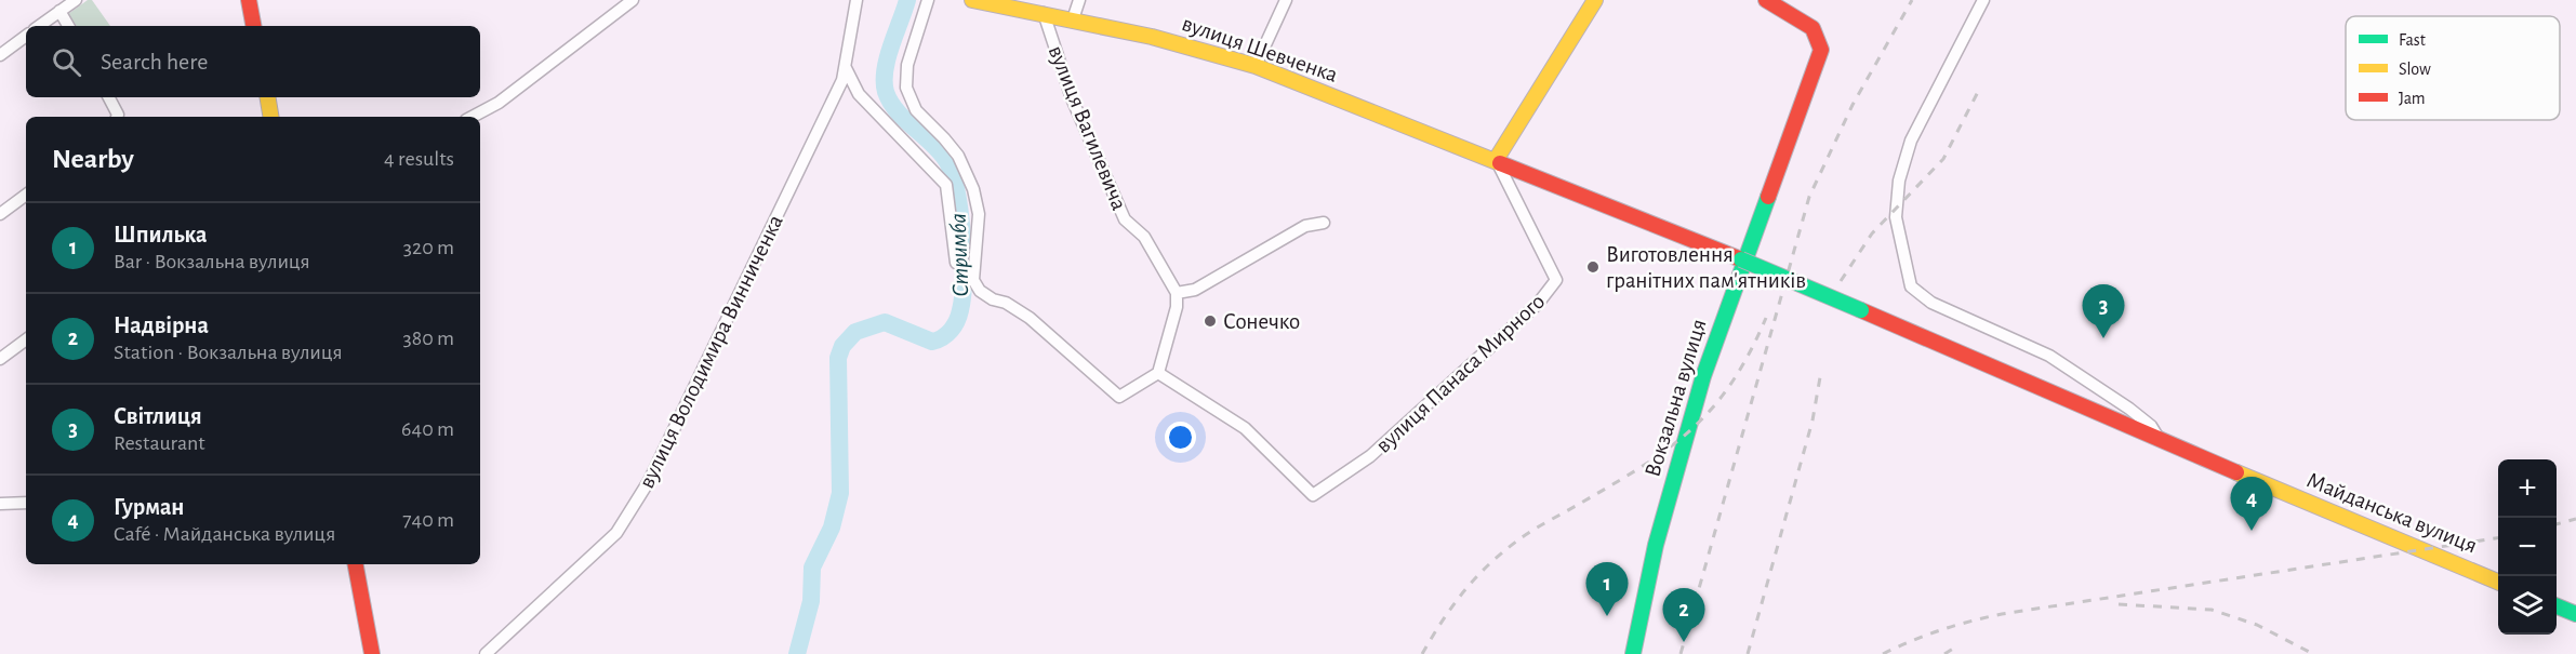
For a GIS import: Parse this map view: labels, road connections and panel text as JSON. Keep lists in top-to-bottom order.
{
  "streets": {
    "street": [
      "вулиця Шевченка",
      "вулиця Вагилевича",
      "вулиця Володимира Винниченка",
      "вулиця Панаса Мирного",
      "Вокзальна вулиця",
      "Майданська вулиця"
    ]
  },
  "crossings": [
    ["вулиця Шевченка", "вулиця Вагилевича"],
    ["вулиця Шевченка", "вулиця Панаса Мирного"],
    ["вулиця Шевченка", "Майданська вулиця"]
  ],
  "water": ["Стримба"],
  "places": ["Виготовлення гранітних пам'ятників", "Сонечко"],
  "legend": ["Fast", "Slow", "Jam"],
  "page": {
    "search": "Search here",
    "heading": ["Nearby", "4 results"],
    "list": [
      {
        "mark": "1",
        "name": "Шпилька",
        "note": "Bar · Вокзальна вулиця",
        "value": "320 m"
      },
      {
        "mark": "2",
        "name": "Надвірна",
        "note": "Station · Вокзальна вулиця",
        "value": "380 m"
      },
      {
        "mark": "3",
        "name": "Світлиця",
        "note": "Restaurant",
        "value": "640 m"
      },
      {
        "mark": "4",
        "name": "Гурман",
        "note": "Café · Майданська вулиця",
        "value": "740 m"
      }
    ],
    "pins": [
      "3",
      "4",
      "1",
      "2"
    ],
    "map_buttons": ["+", "−"]
  }
}
